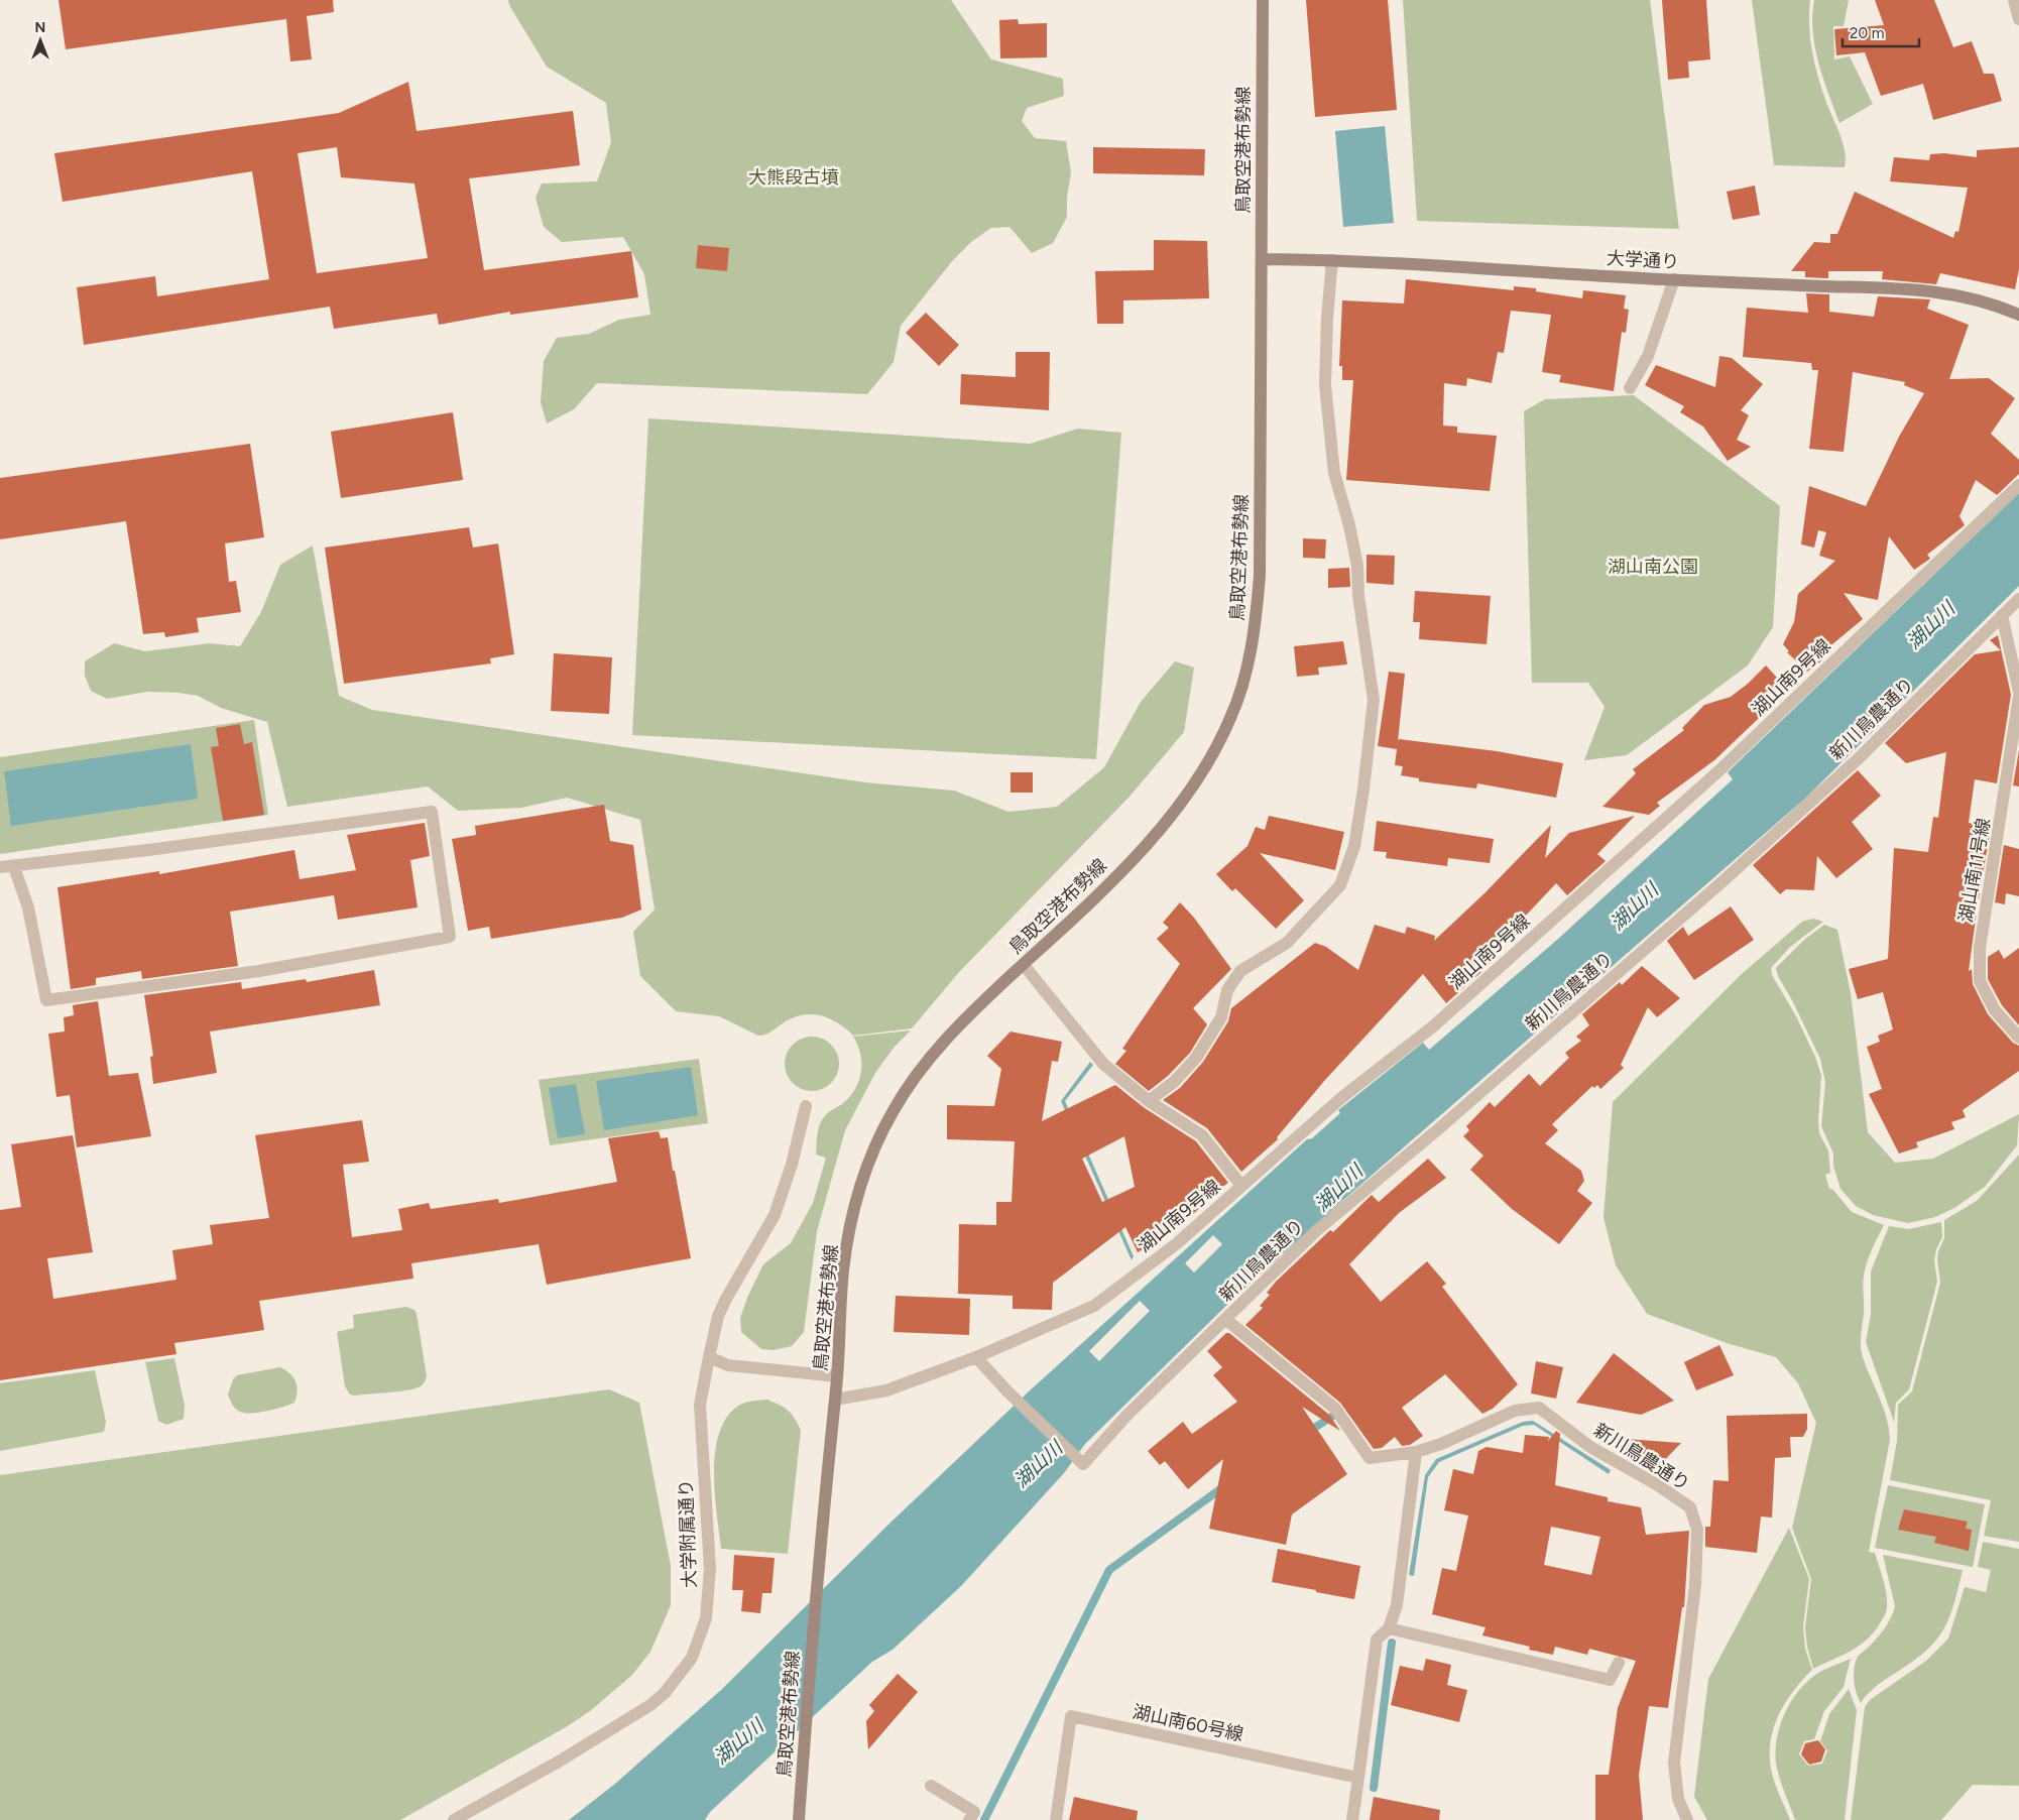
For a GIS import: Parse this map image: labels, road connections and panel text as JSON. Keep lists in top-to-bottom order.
{
  "streets": {
    "main road": ["鳥取空港布勢線", "大学通り"],
    "street": [
      "湖山南9号線",
      "新川鳥農通り",
      "湖山南11号線",
      "大学附属通り",
      "湖山南60号線"
    ]
  },
  "crossings": [
    ["鳥取空港布勢線", "大学通り"],
    ["鳥取空港布勢線", "湖山南9号線"]
  ],
  "water": ["湖山川"],
  "parks": ["大熊段古墳", "湖山南公園"],
  "scale_bar": "20 m",
  "north": "top"
}
